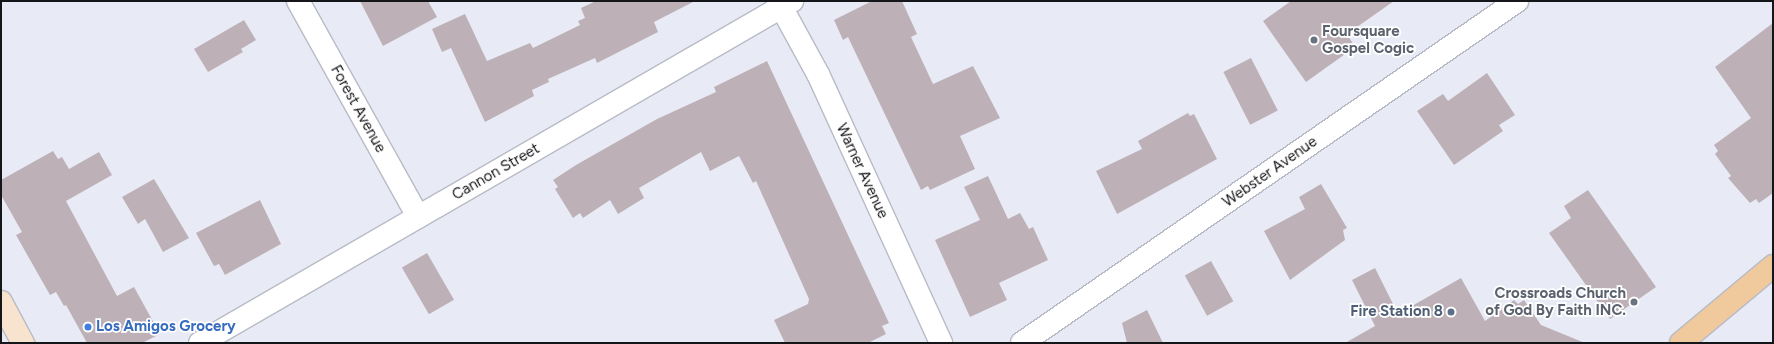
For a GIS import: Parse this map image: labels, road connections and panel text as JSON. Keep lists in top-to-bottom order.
{
  "streets": {
    "street": [
      "Forest Avenue",
      "Warner Avenue",
      "Cannon Street",
      "Webster Avenue"
    ]
  },
  "crossings": [
    ["Forest Avenue", "Cannon Street"],
    ["Warner Avenue", "Cannon Street"]
  ],
  "places": [
    "Foursquare Gospel Cogic",
    "Crossroads Church of God By Faith INC.",
    "Fire Station 8",
    "Los Amigos Grocery"
  ]
}
